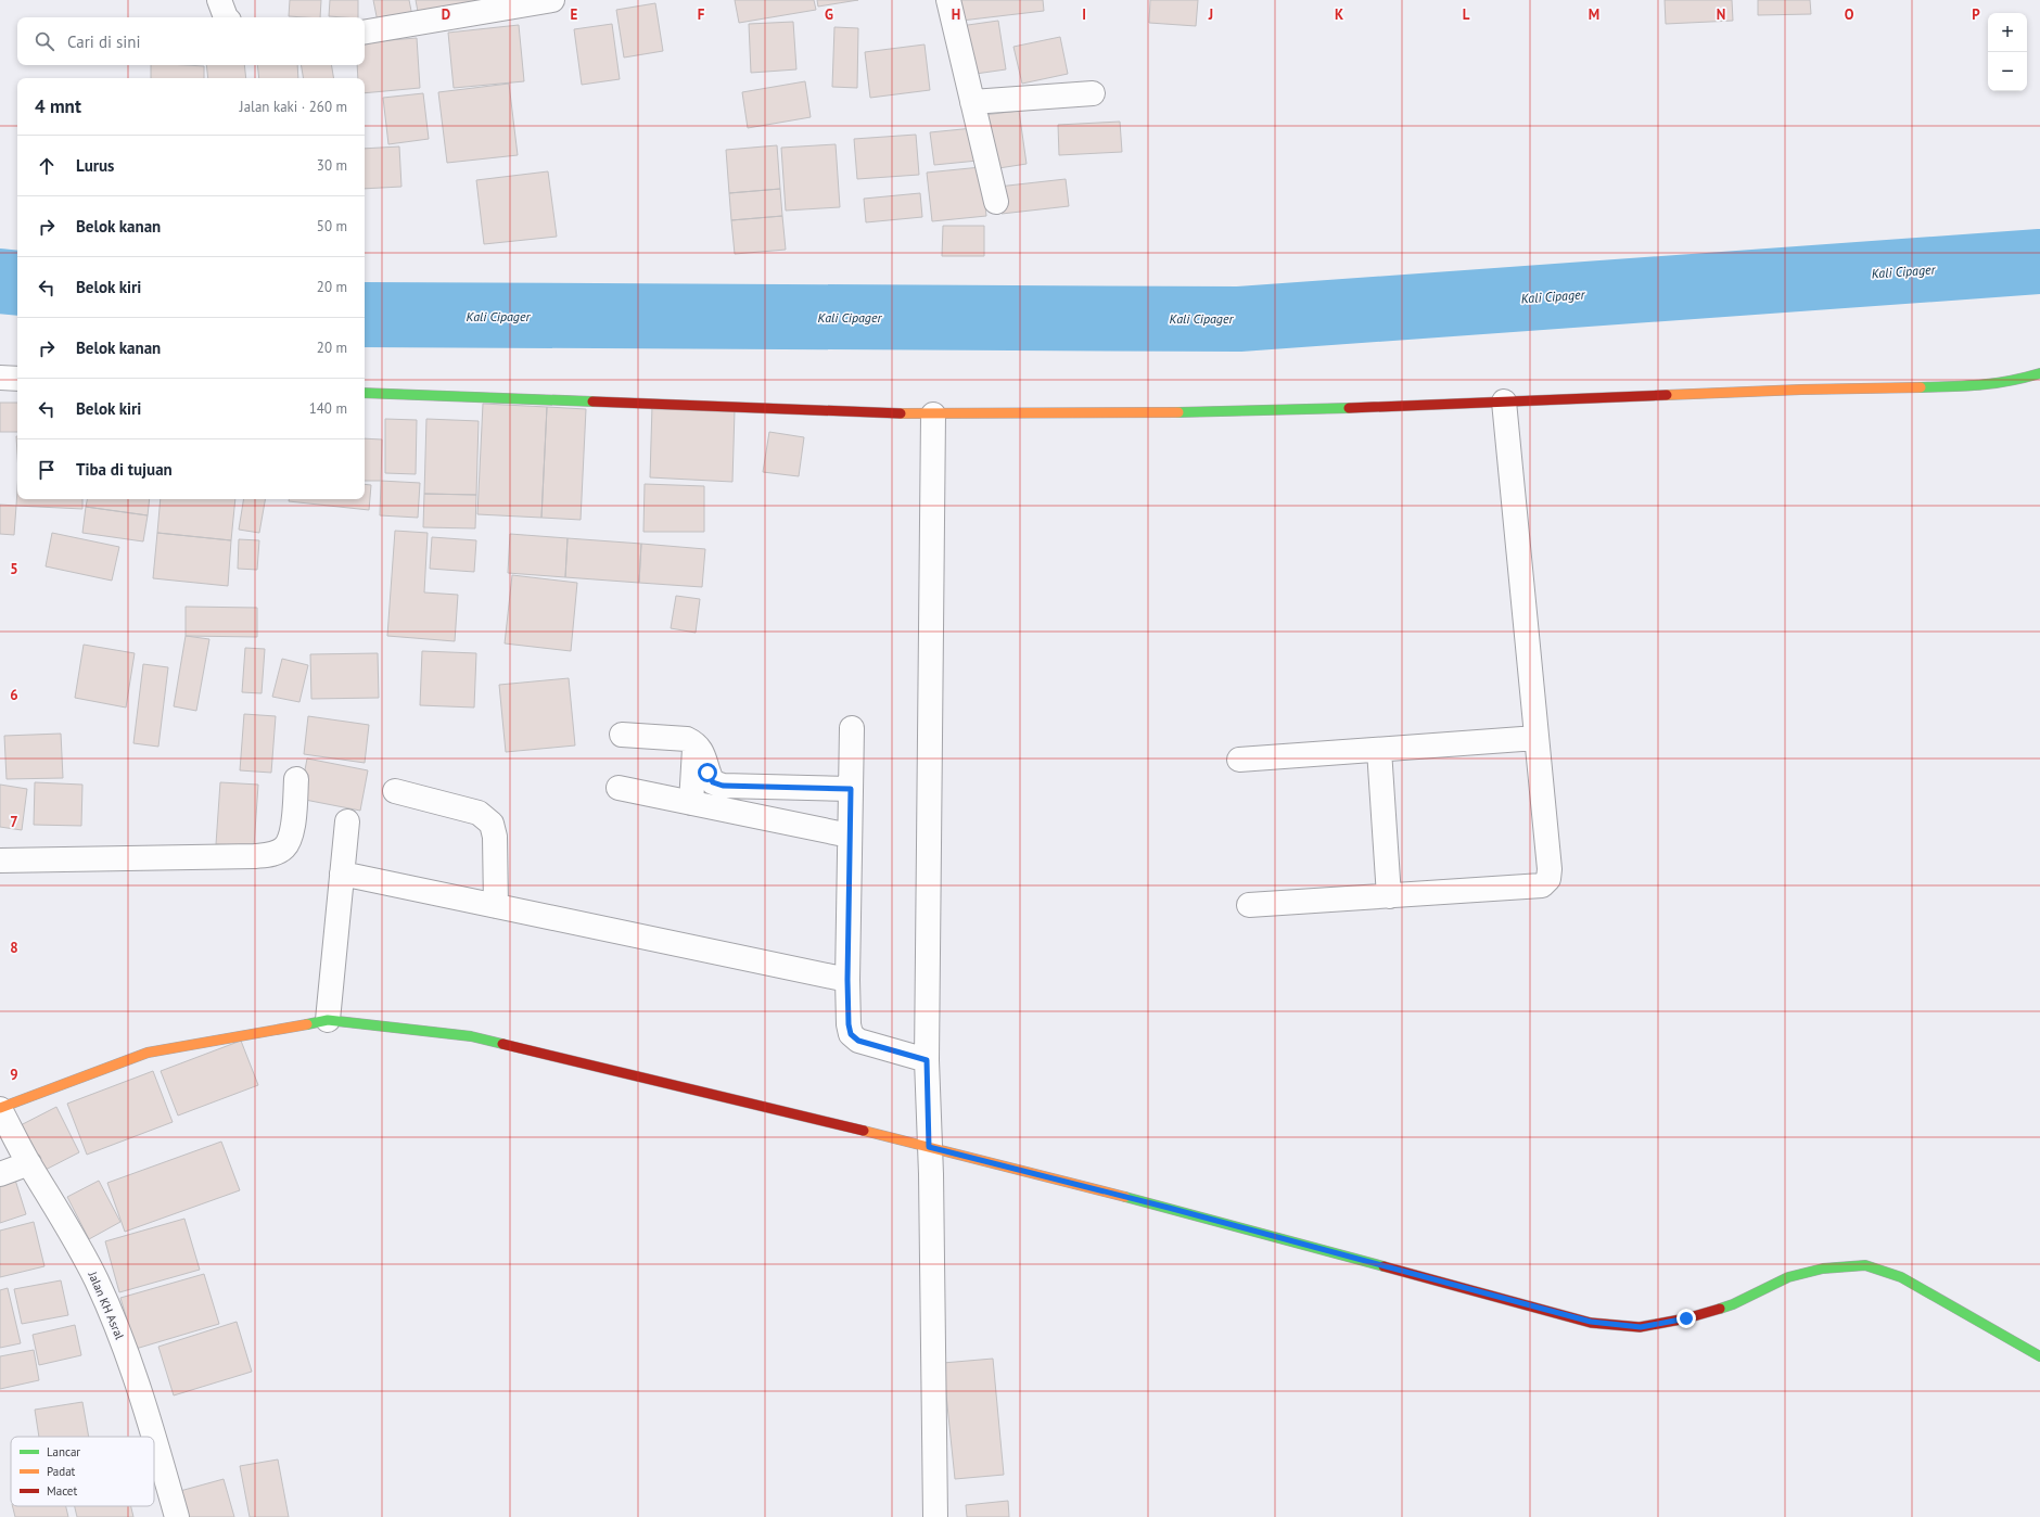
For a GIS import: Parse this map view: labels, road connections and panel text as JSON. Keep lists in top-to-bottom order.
{
  "streets": {
    "street": ["Jalan KH Asral"]
  },
  "water": ["Kali Cipager"],
  "legend": ["Lancar", "Padat", "Macet"],
  "page": {
    "map_buttons": ["+", "−"],
    "search": "Cari di sini",
    "heading": ["4 mnt", "Jalan kaki · 260 m"],
    "list": [
      ["Lurus", "30 m"],
      ["Belok kanan", "50 m"],
      ["Belok kiri", "20 m"],
      ["Belok kanan", "20 m"],
      ["Belok kiri", "140 m"],
      "Tiba di tujuan"
    ]
  },
  "grid": {
    "columns": [
      "D",
      "E",
      "F",
      "G",
      "H",
      "I",
      "J",
      "K",
      "L",
      "M",
      "N",
      "O",
      "P"
    ],
    "rows": [
      "5",
      "6",
      "7",
      "8",
      "9"
    ]
  }
}
